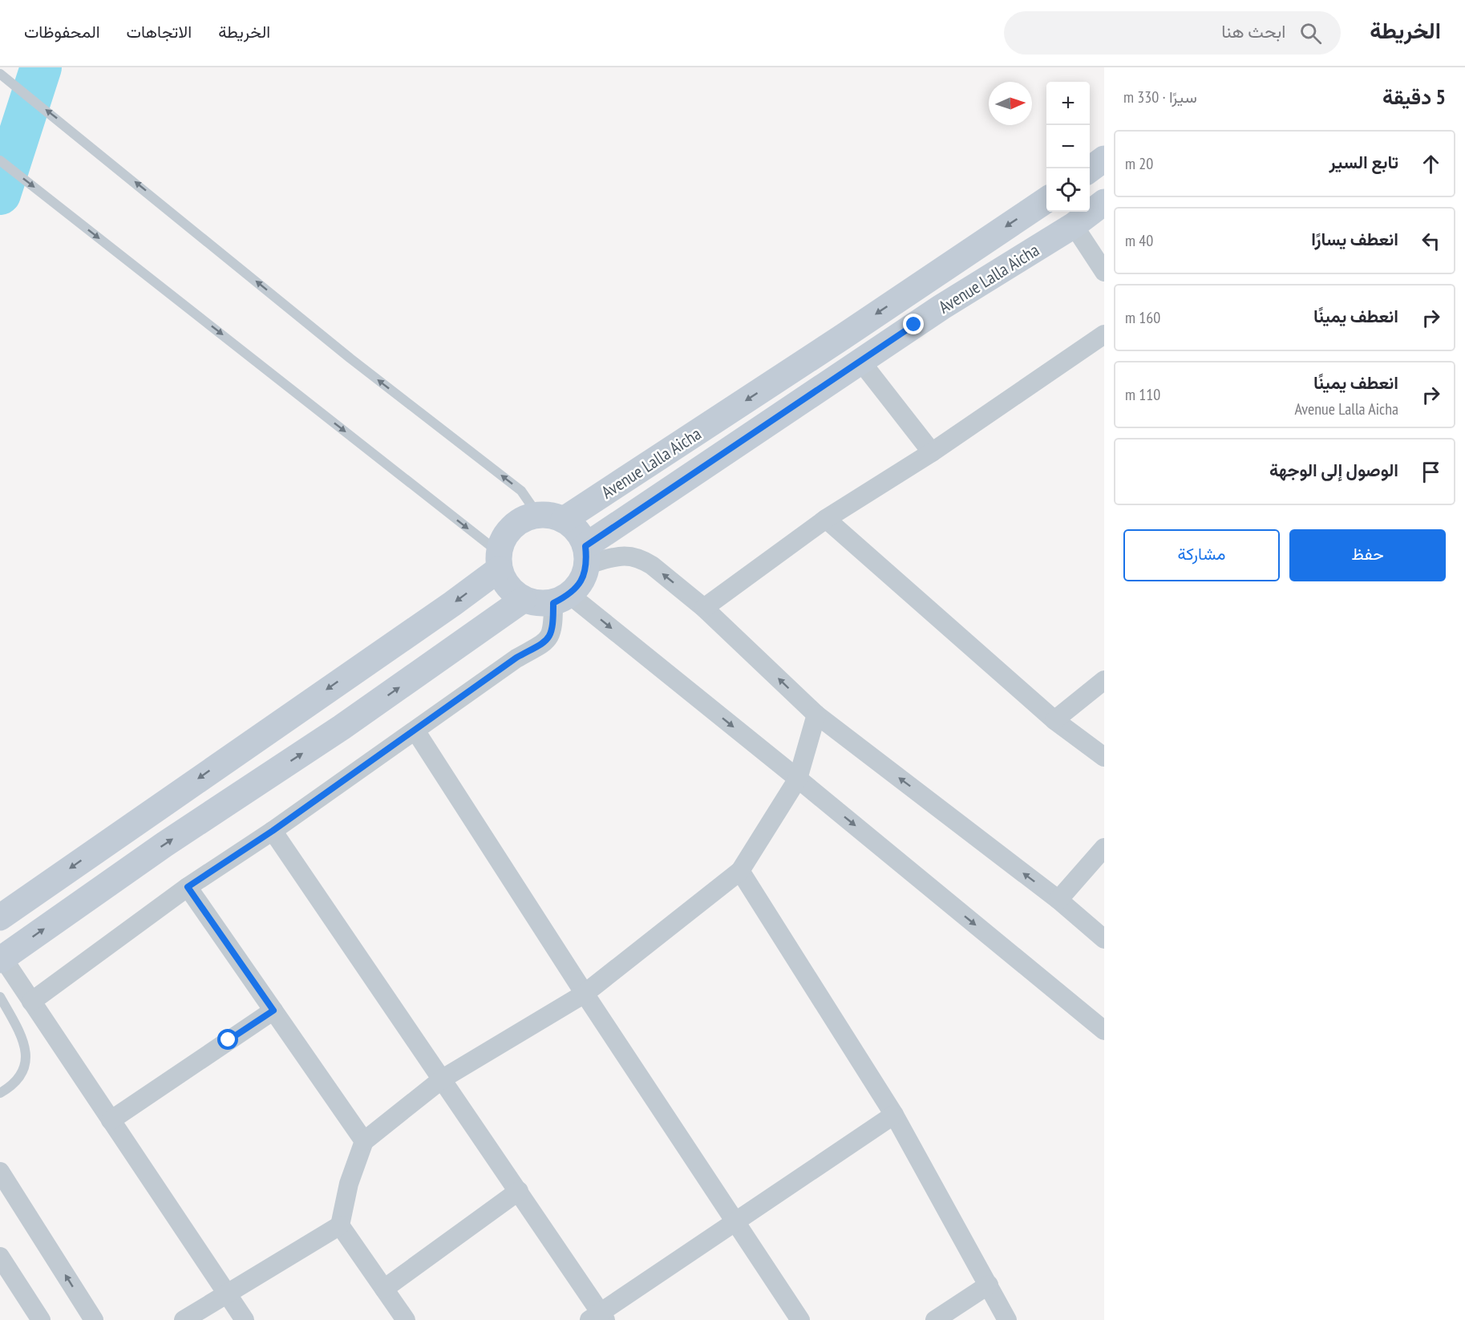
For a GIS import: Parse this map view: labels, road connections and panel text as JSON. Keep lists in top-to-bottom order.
{
  "streets": {
    "main road": ["Avenue Lalla Aicha"]
  },
  "north": "right",
  "page": {
    "header": "الخريطة",
    "search": "ابحث هنا",
    "nav": ["الخريطة", "الاتجاهات", "المحفوظات"],
    "heading": ["5 دقيقة", "سيرًا · 330 m"],
    "map_buttons": ["+", "−"],
    "list": [
      ["تابع السير", "20 m"],
      ["انعطف يسارًا", "40 m"],
      ["انعطف يمينًا", "160 m"],
      ["انعطف يمينًا", "Avenue Lalla Aicha", "110 m"],
      "الوصول إلى الوجهة"
    ],
    "buttons": ["حفظ", "مشاركة"]
  }
}
